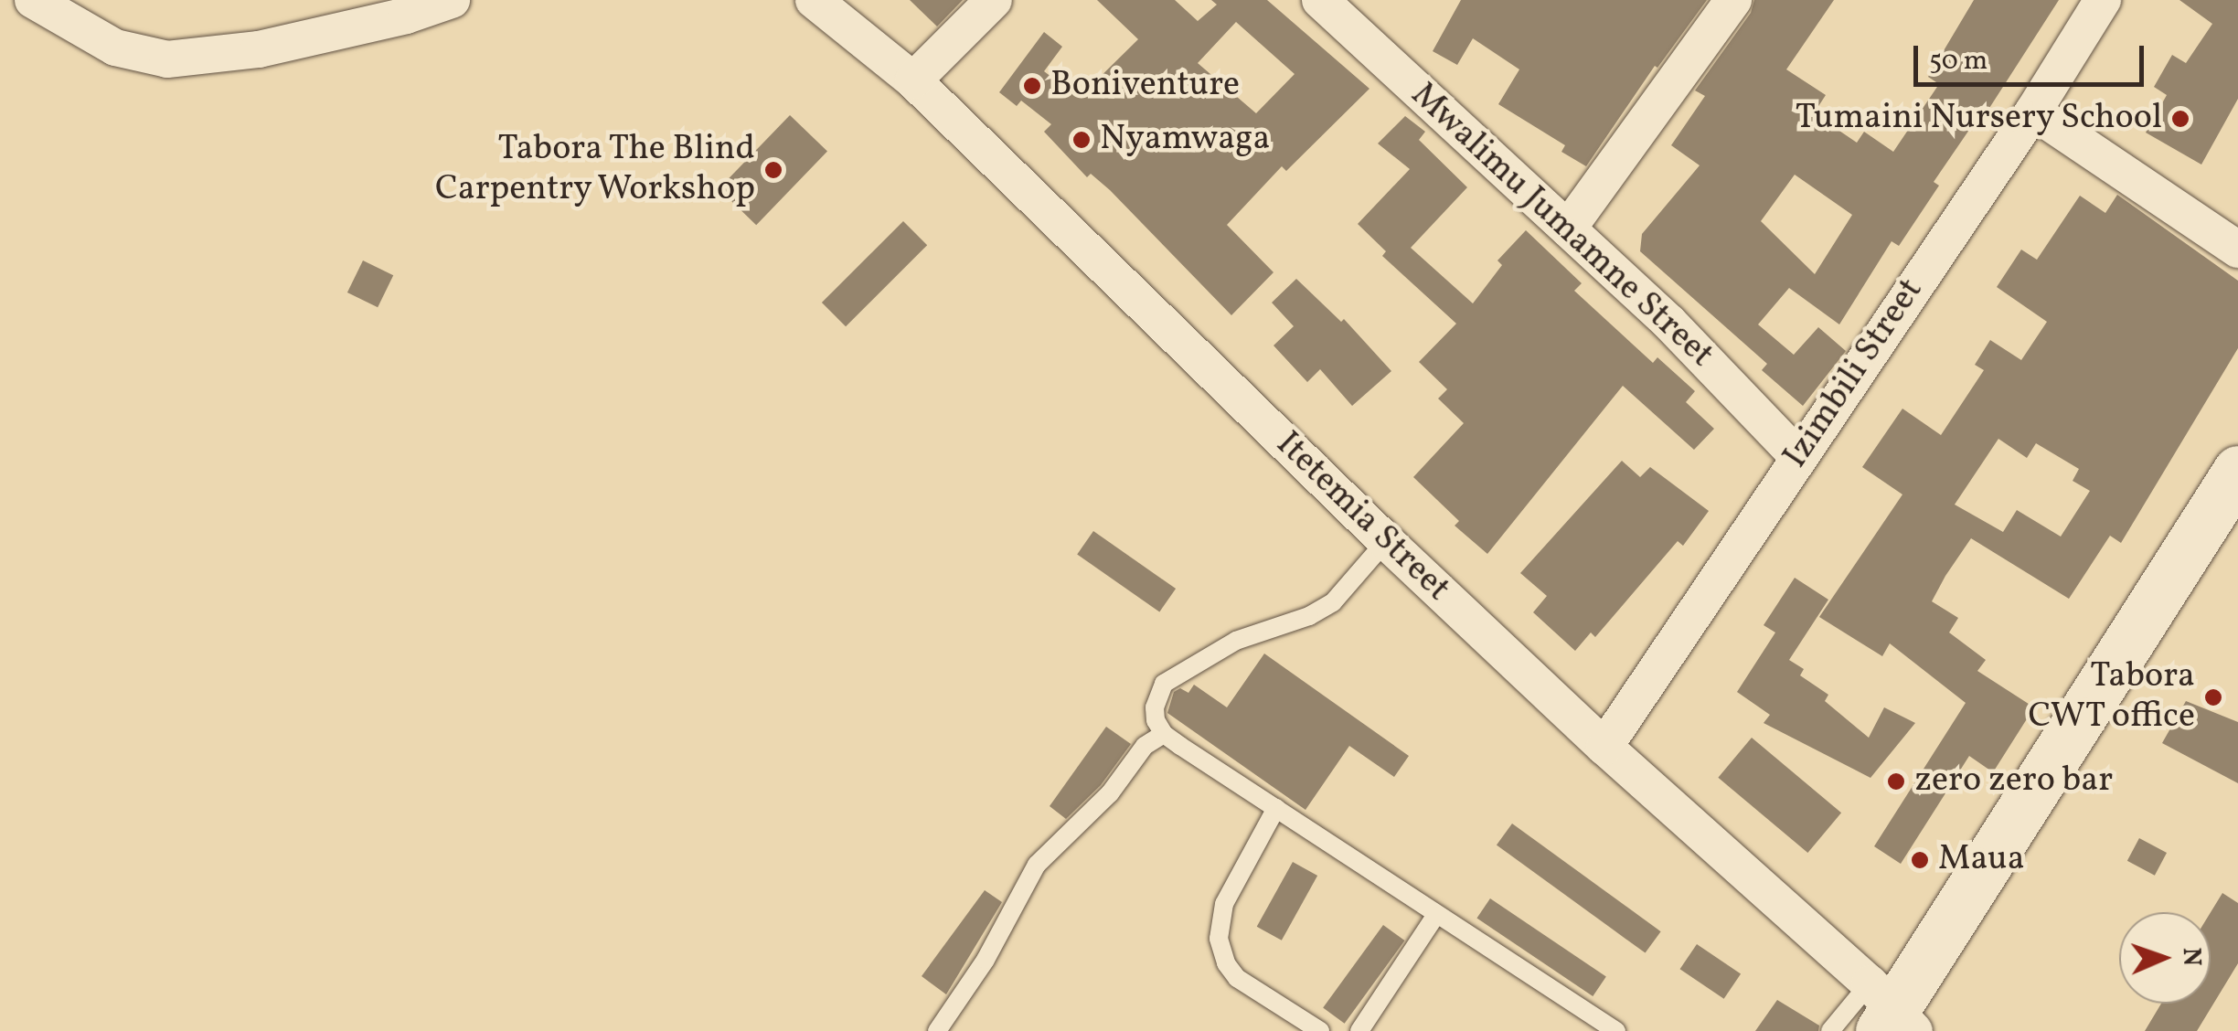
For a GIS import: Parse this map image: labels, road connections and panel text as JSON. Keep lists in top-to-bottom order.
{
  "streets": {
    "street": ["Mwalimu Jumamne Street", "Izimbili Street", "Itetemia Street"]
  },
  "crossings": [
    ["Mwalimu Jumamne Street", "Izimbili Street"],
    ["Izimbili Street", "Itetemia Street"]
  ],
  "places": [
    "Boniventure",
    "Tumaini Nursery School",
    "Nyamwaga",
    "Tabora The Blind Carpentry Workshop",
    "Tabora CWT office",
    "zero zero bar",
    "Maua"
  ],
  "scale_bar": "50 m",
  "north": "right"
}
